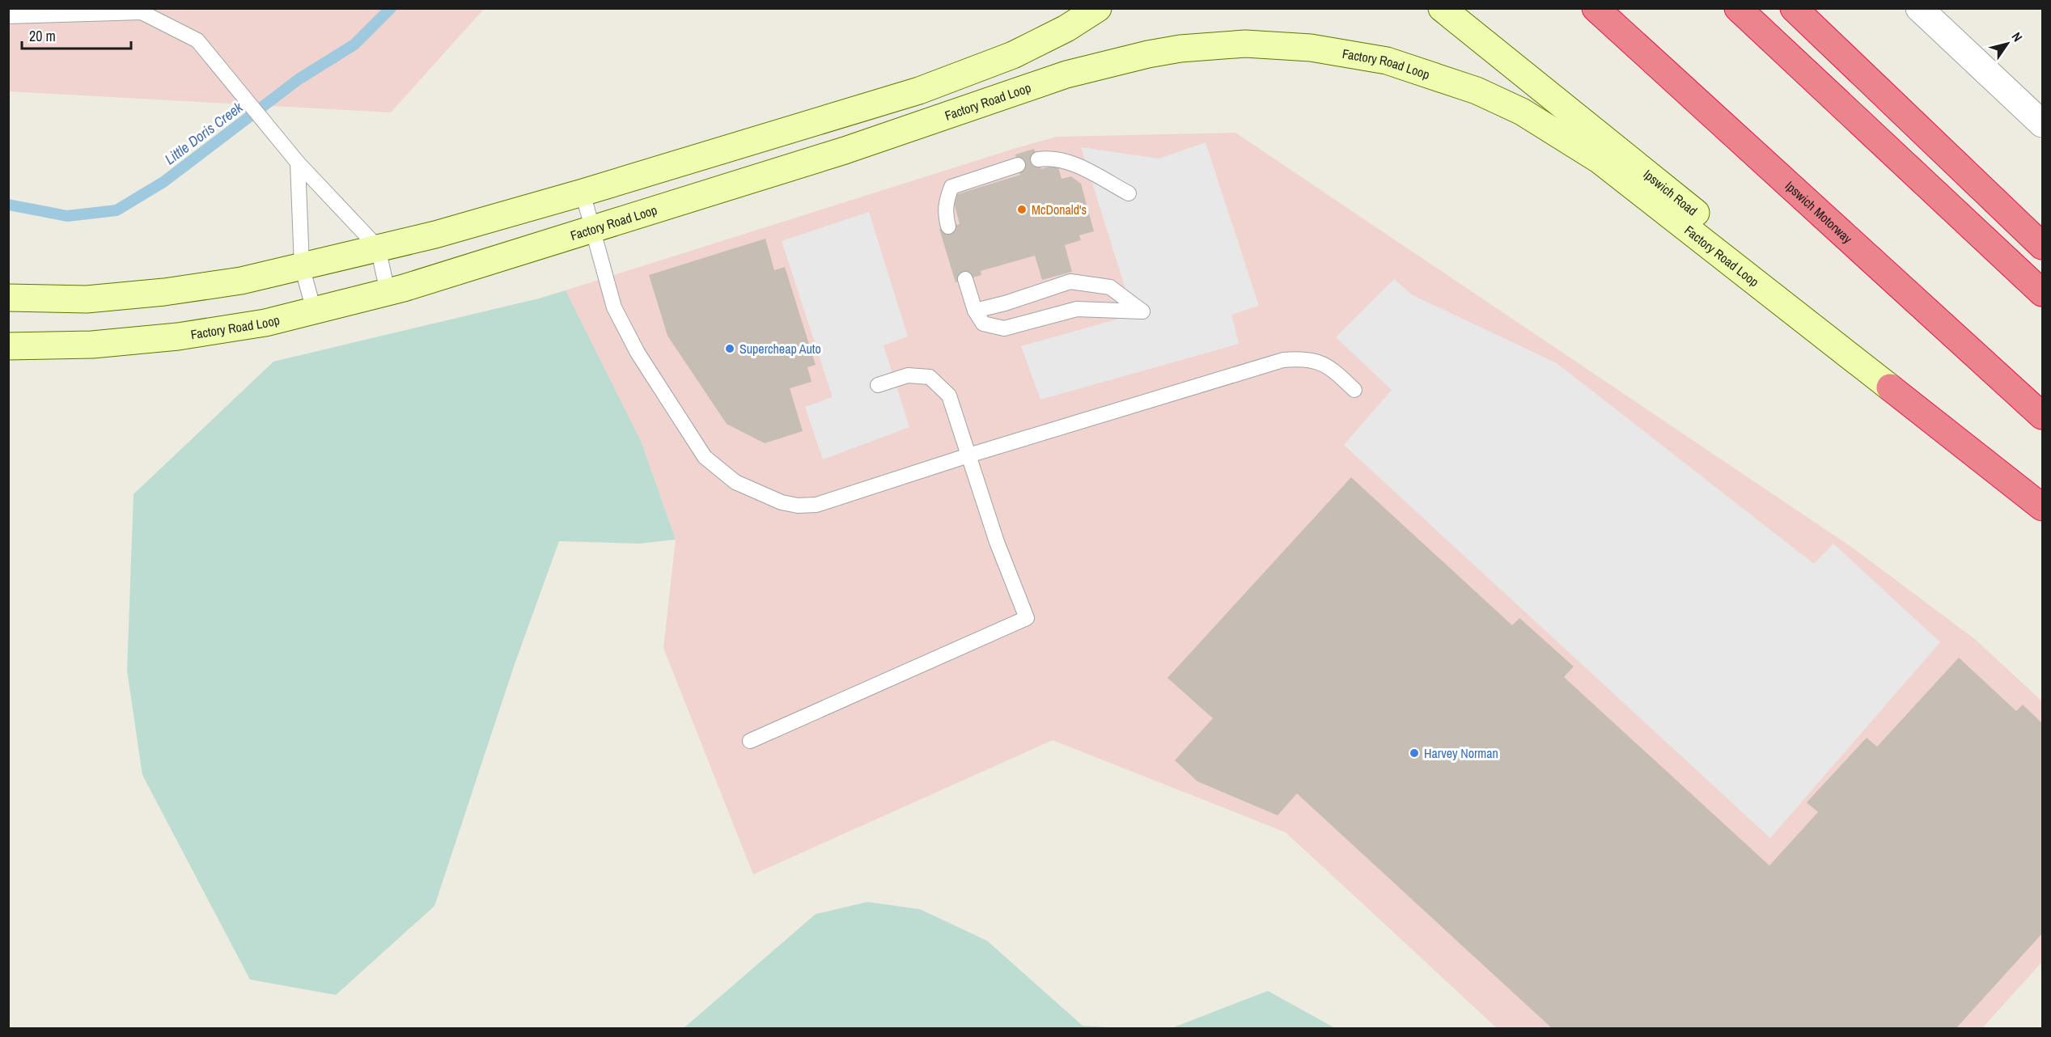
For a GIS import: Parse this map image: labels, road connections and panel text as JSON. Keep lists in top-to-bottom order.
{
  "streets": {
    "highway": ["Ipswich Motorway"],
    "main road": ["Factory Road Loop", "Ipswich Road"]
  },
  "crossings": [
    ["Factory Road Loop", "Ipswich Road"]
  ],
  "water": ["Little Doris Creek"],
  "places": ["McDonald's", "Supercheap Auto", "Harvey Norman"],
  "scale_bar": "20 m",
  "north": "top right"
}
